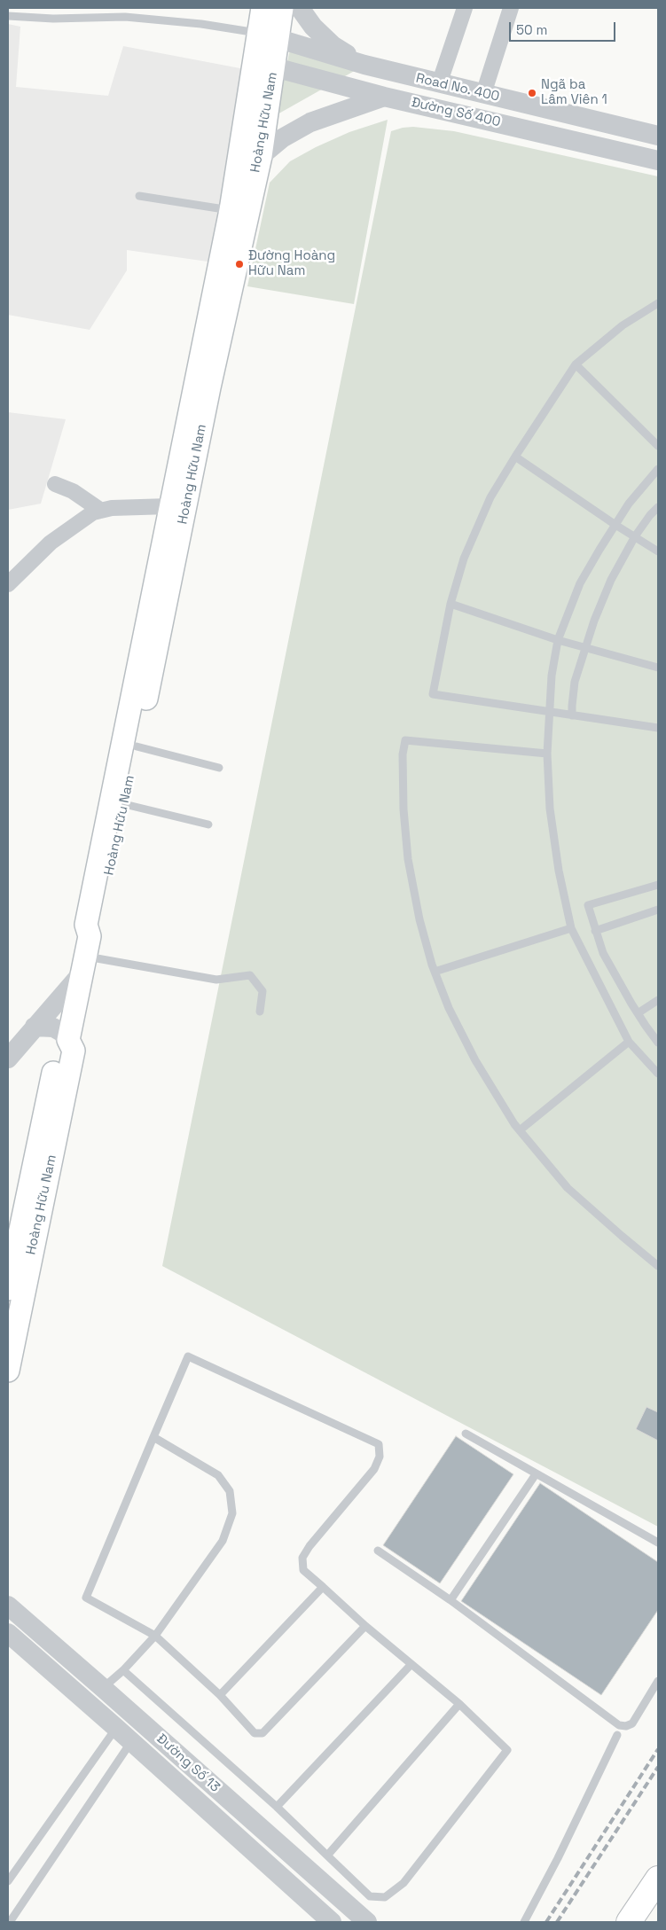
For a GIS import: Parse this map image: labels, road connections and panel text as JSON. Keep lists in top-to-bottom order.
{
  "streets": {
    "main road": ["Hoàng Hữu Nam"],
    "street": ["Road No. 400", "Đường Số 400", "Đường Số 13"]
  },
  "crossings": [
    ["Road No. 400", "Hoàng Hữu Nam"],
    ["Đường Số 400", "Hoàng Hữu Nam"]
  ],
  "places": ["Ngã ba Lâm Viên 1", "Đường Hoàng Hữu Nam"],
  "scale_bar": "50 m"
}
